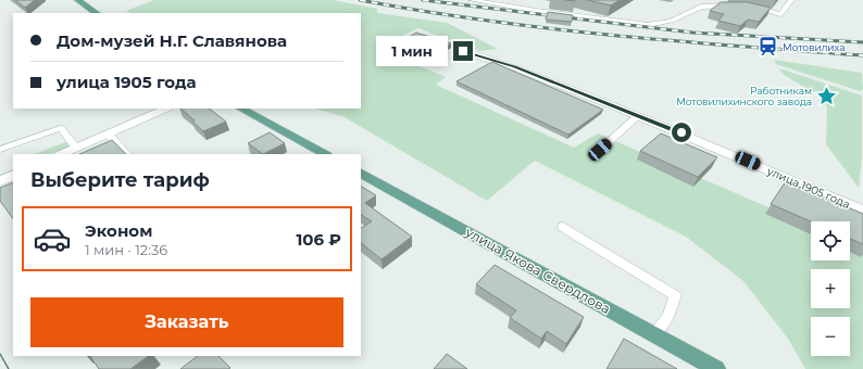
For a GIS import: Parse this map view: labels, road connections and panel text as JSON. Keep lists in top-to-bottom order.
{
  "streets": {
    "main road": ["улица Якова Свердлова"],
    "street": ["улица 1905 года"]
  },
  "places": {
    "station": ["Мотовилиха"],
    "place": ["Работникам Мотовилихинского завода"]
  },
  "page": {
    "banner": ["Дом-музей Н.Г. Славянова", "улица 1905 года"],
    "bubble": "1 мин",
    "heading": "Выберите тариф",
    "list": [
      {
        "name": "Эконом",
        "note": "1 мин · 12:36",
        "value": "106 ₽"
      }
    ],
    "map_buttons": ["+", "−"],
    "buttons": "Заказать"
  }
}
